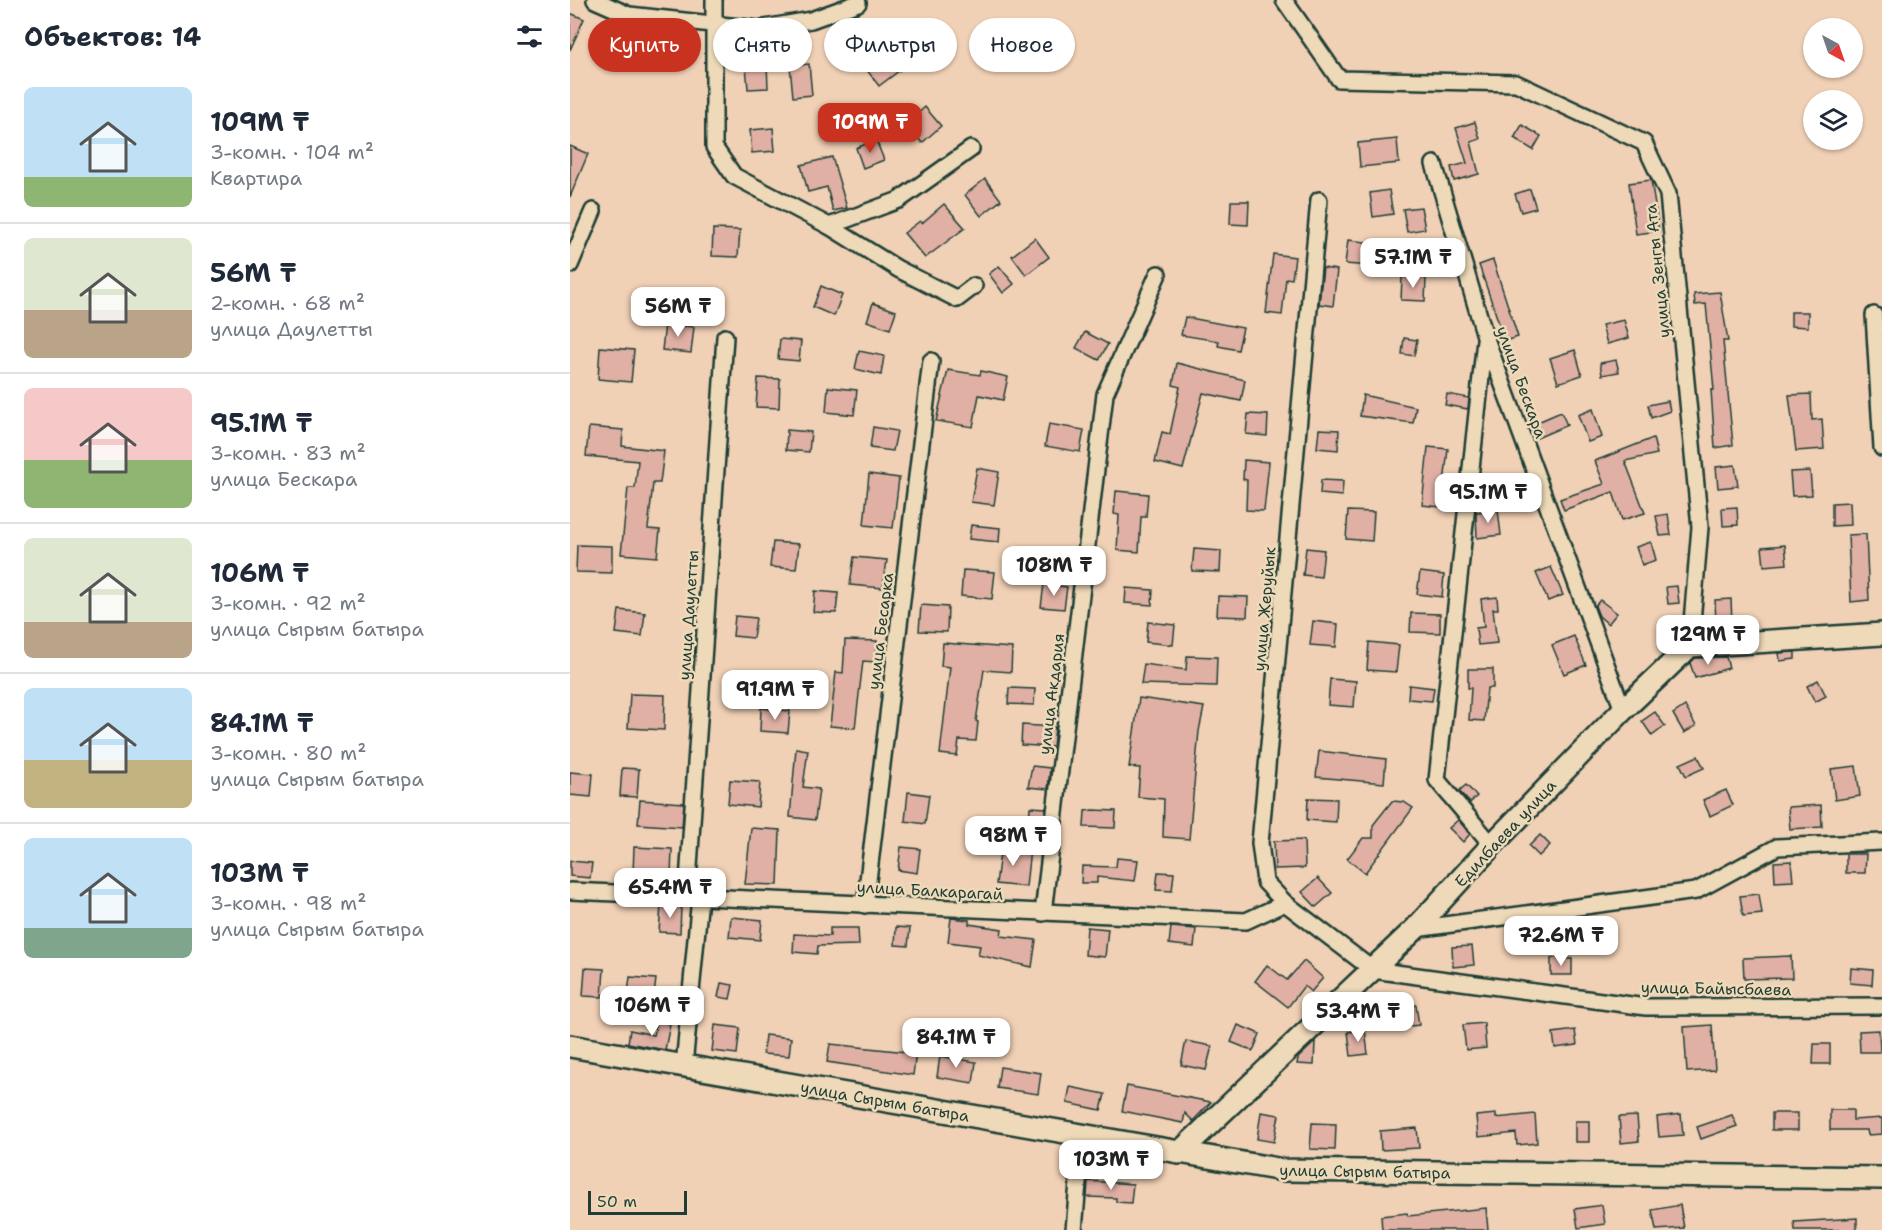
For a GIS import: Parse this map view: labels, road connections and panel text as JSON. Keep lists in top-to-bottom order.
{
  "streets": {
    "street": [
      "улица Зенгы Ата",
      "улица Бескара",
      "улица Жеруйык",
      "улица Даулетты",
      "улица Бесарка",
      "улица Акдария",
      "Едилбаева улица",
      "улица Балкарагай",
      "улица Байысбаева",
      "улица Сырым батыра"
    ]
  },
  "crossings": [
    ["улица Зенгы Ата", "Едилбаева улица"],
    ["улица Бескара", "Едилбаева улица"],
    ["улица Жеруйык", "Едилбаева улица"],
    ["улица Жеруйык", "улица Балкарагай"],
    ["улица Жеруйык", "улица Байысбаева"],
    ["улица Даулетты", "улица Балкарагай"],
    ["улица Даулетты", "улица Сырым батыра"],
    ["улица Бесарка", "улица Балкарагай"],
    ["улица Акдария", "улица Балкарагай"],
    ["Едилбаева улица", "улица Байысбаева"],
    ["Едилбаева улица", "улица Сырым батыра"]
  ],
  "scale_bar": "50 m",
  "north": "bottom right",
  "page": {
    "heading": "Объектов: 14",
    "chip": [
      "Купить",
      "Снять",
      "Фильтры",
      "Новое"
    ],
    "list": [
      {
        "name": "109M ₸",
        "note": "3-комн. · 104 m² · Квартира"
      },
      {
        "name": "56M ₸",
        "note": "2-комн. · 68 m² · улица Даулетты"
      },
      {
        "name": "95.1M ₸",
        "note": "3-комн. · 83 m² · улица Бескара"
      },
      {
        "name": "106M ₸",
        "note": "3-комн. · 92 m² · улица Сырым батыра"
      },
      {
        "name": "84.1M ₸",
        "note": "3-комн. · 80 m² · улица Сырым батыра"
      },
      {
        "name": "103M ₸",
        "note": "3-комн. · 98 m² · улица Сырым батыра"
      }
    ],
    "price": [
      "109M ₸",
      "57.1M ₸",
      "56M ₸",
      "95.1M ₸",
      "108M ₸",
      "129M ₸",
      "91.9M ₸",
      "98M ₸",
      "65.4M ₸",
      "72.6M ₸",
      "106M ₸",
      "53.4M ₸",
      "84.1M ₸",
      "103M ₸"
    ],
    "scale": "50 m"
  }
}
